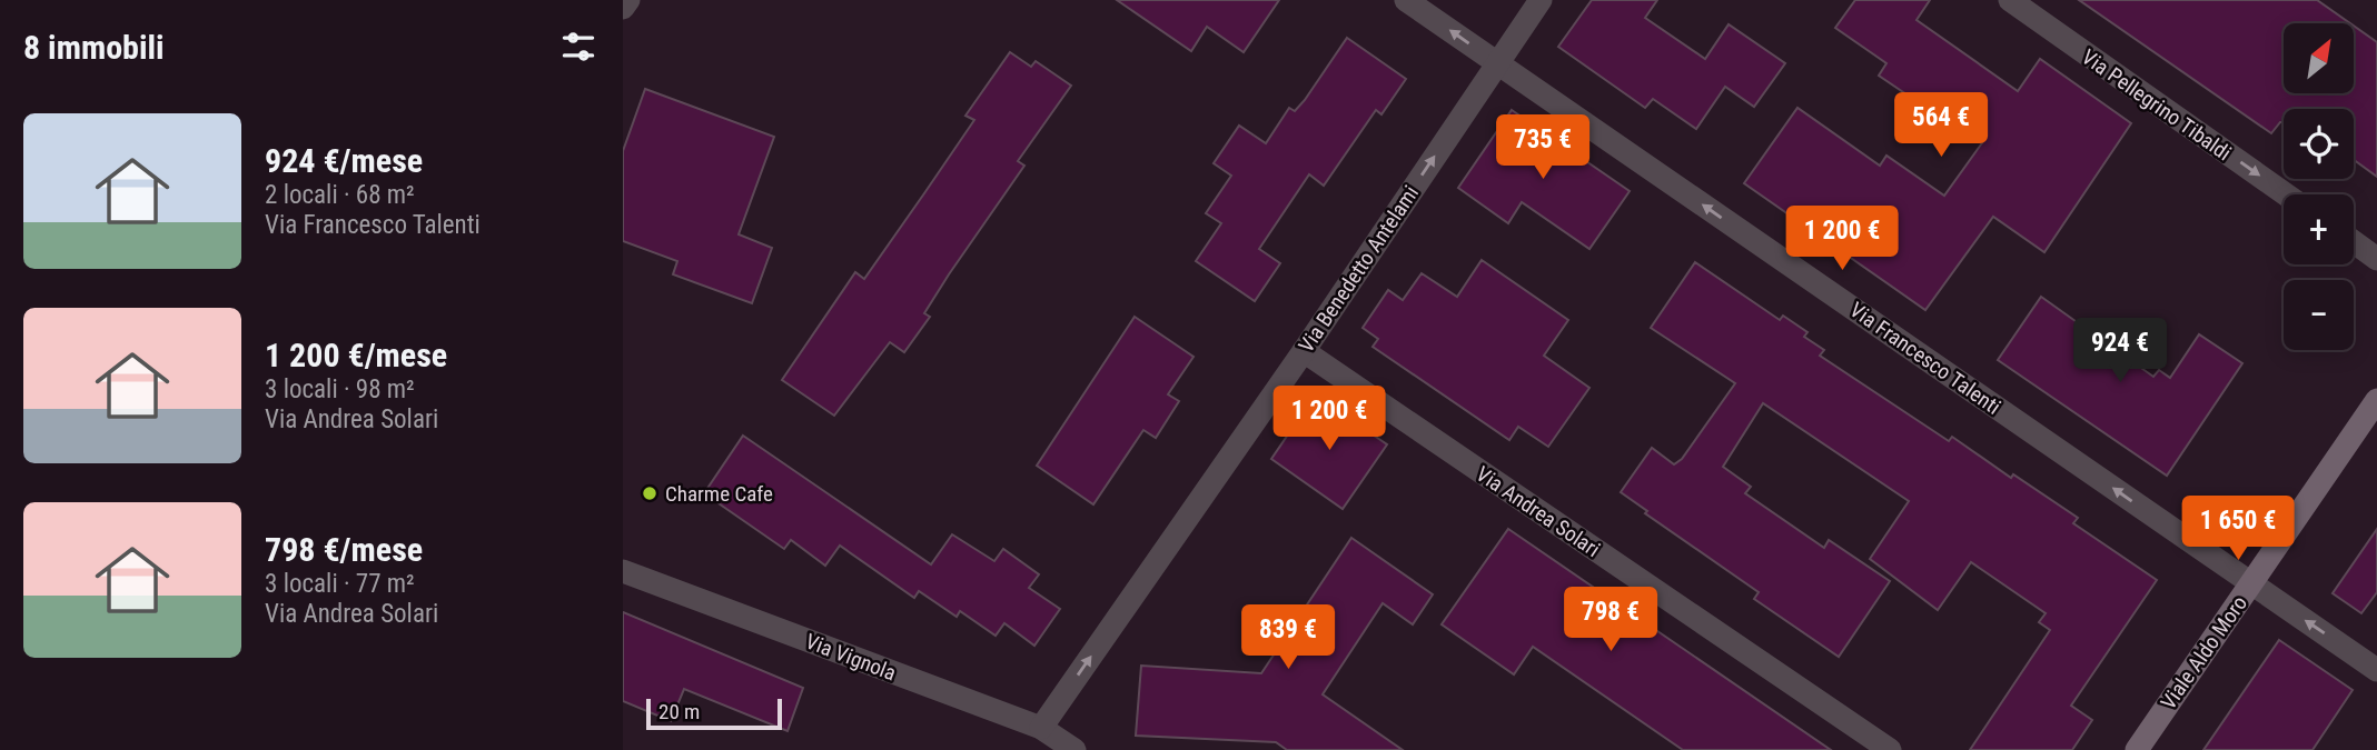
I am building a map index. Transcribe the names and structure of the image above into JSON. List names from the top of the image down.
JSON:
{
  "streets": {
    "main road": ["Viale Aldo Moro"],
    "street": [
      "Via Pellegrino Tibaldi",
      "Via Benedetto Antelami",
      "Via Francesco Talenti",
      "Via Andrea Solari",
      "Via Vignola"
    ]
  },
  "crossings": [
    ["Via Benedetto Antelami", "Via Francesco Talenti"],
    ["Via Benedetto Antelami", "Via Andrea Solari"],
    ["Via Benedetto Antelami", "Via Vignola"],
    ["Via Francesco Talenti", "Viale Aldo Moro"]
  ],
  "one_way": ["Via Pellegrino Tibaldi", "Via Benedetto Antelami", "Via Francesco Talenti"],
  "places": ["Charme Cafe"],
  "scale_bar": "20 m",
  "north": "top right",
  "page": {
    "heading": "8 immobili",
    "map_buttons": ["+", "−"],
    "price": [
      "564 €",
      "735 €",
      "1 200 €",
      "924 €",
      "1 200 €",
      "1 650 €",
      "798 €",
      "839 €"
    ],
    "list": [
      {
        "name": "924 €/mese",
        "note": "2 locali · 68 m² · Via Francesco Talenti"
      },
      {
        "name": "1 200 €/mese",
        "note": "3 locali · 98 m² · Via Andrea Solari"
      },
      {
        "name": "798 €/mese",
        "note": "3 locali · 77 m² · Via Andrea Solari"
      }
    ],
    "scale": "20 m"
  }
}
